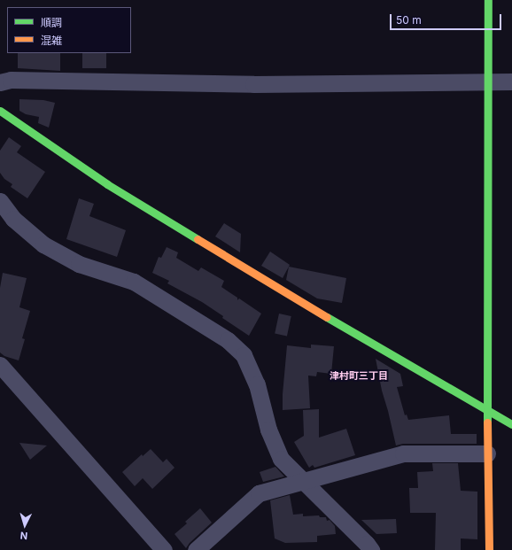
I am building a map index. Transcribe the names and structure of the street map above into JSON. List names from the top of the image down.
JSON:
{
  "districts": ["津村町三丁目"],
  "legend": ["順調", "混雑"],
  "scale_bar": "50 m",
  "north": "bottom"
}
